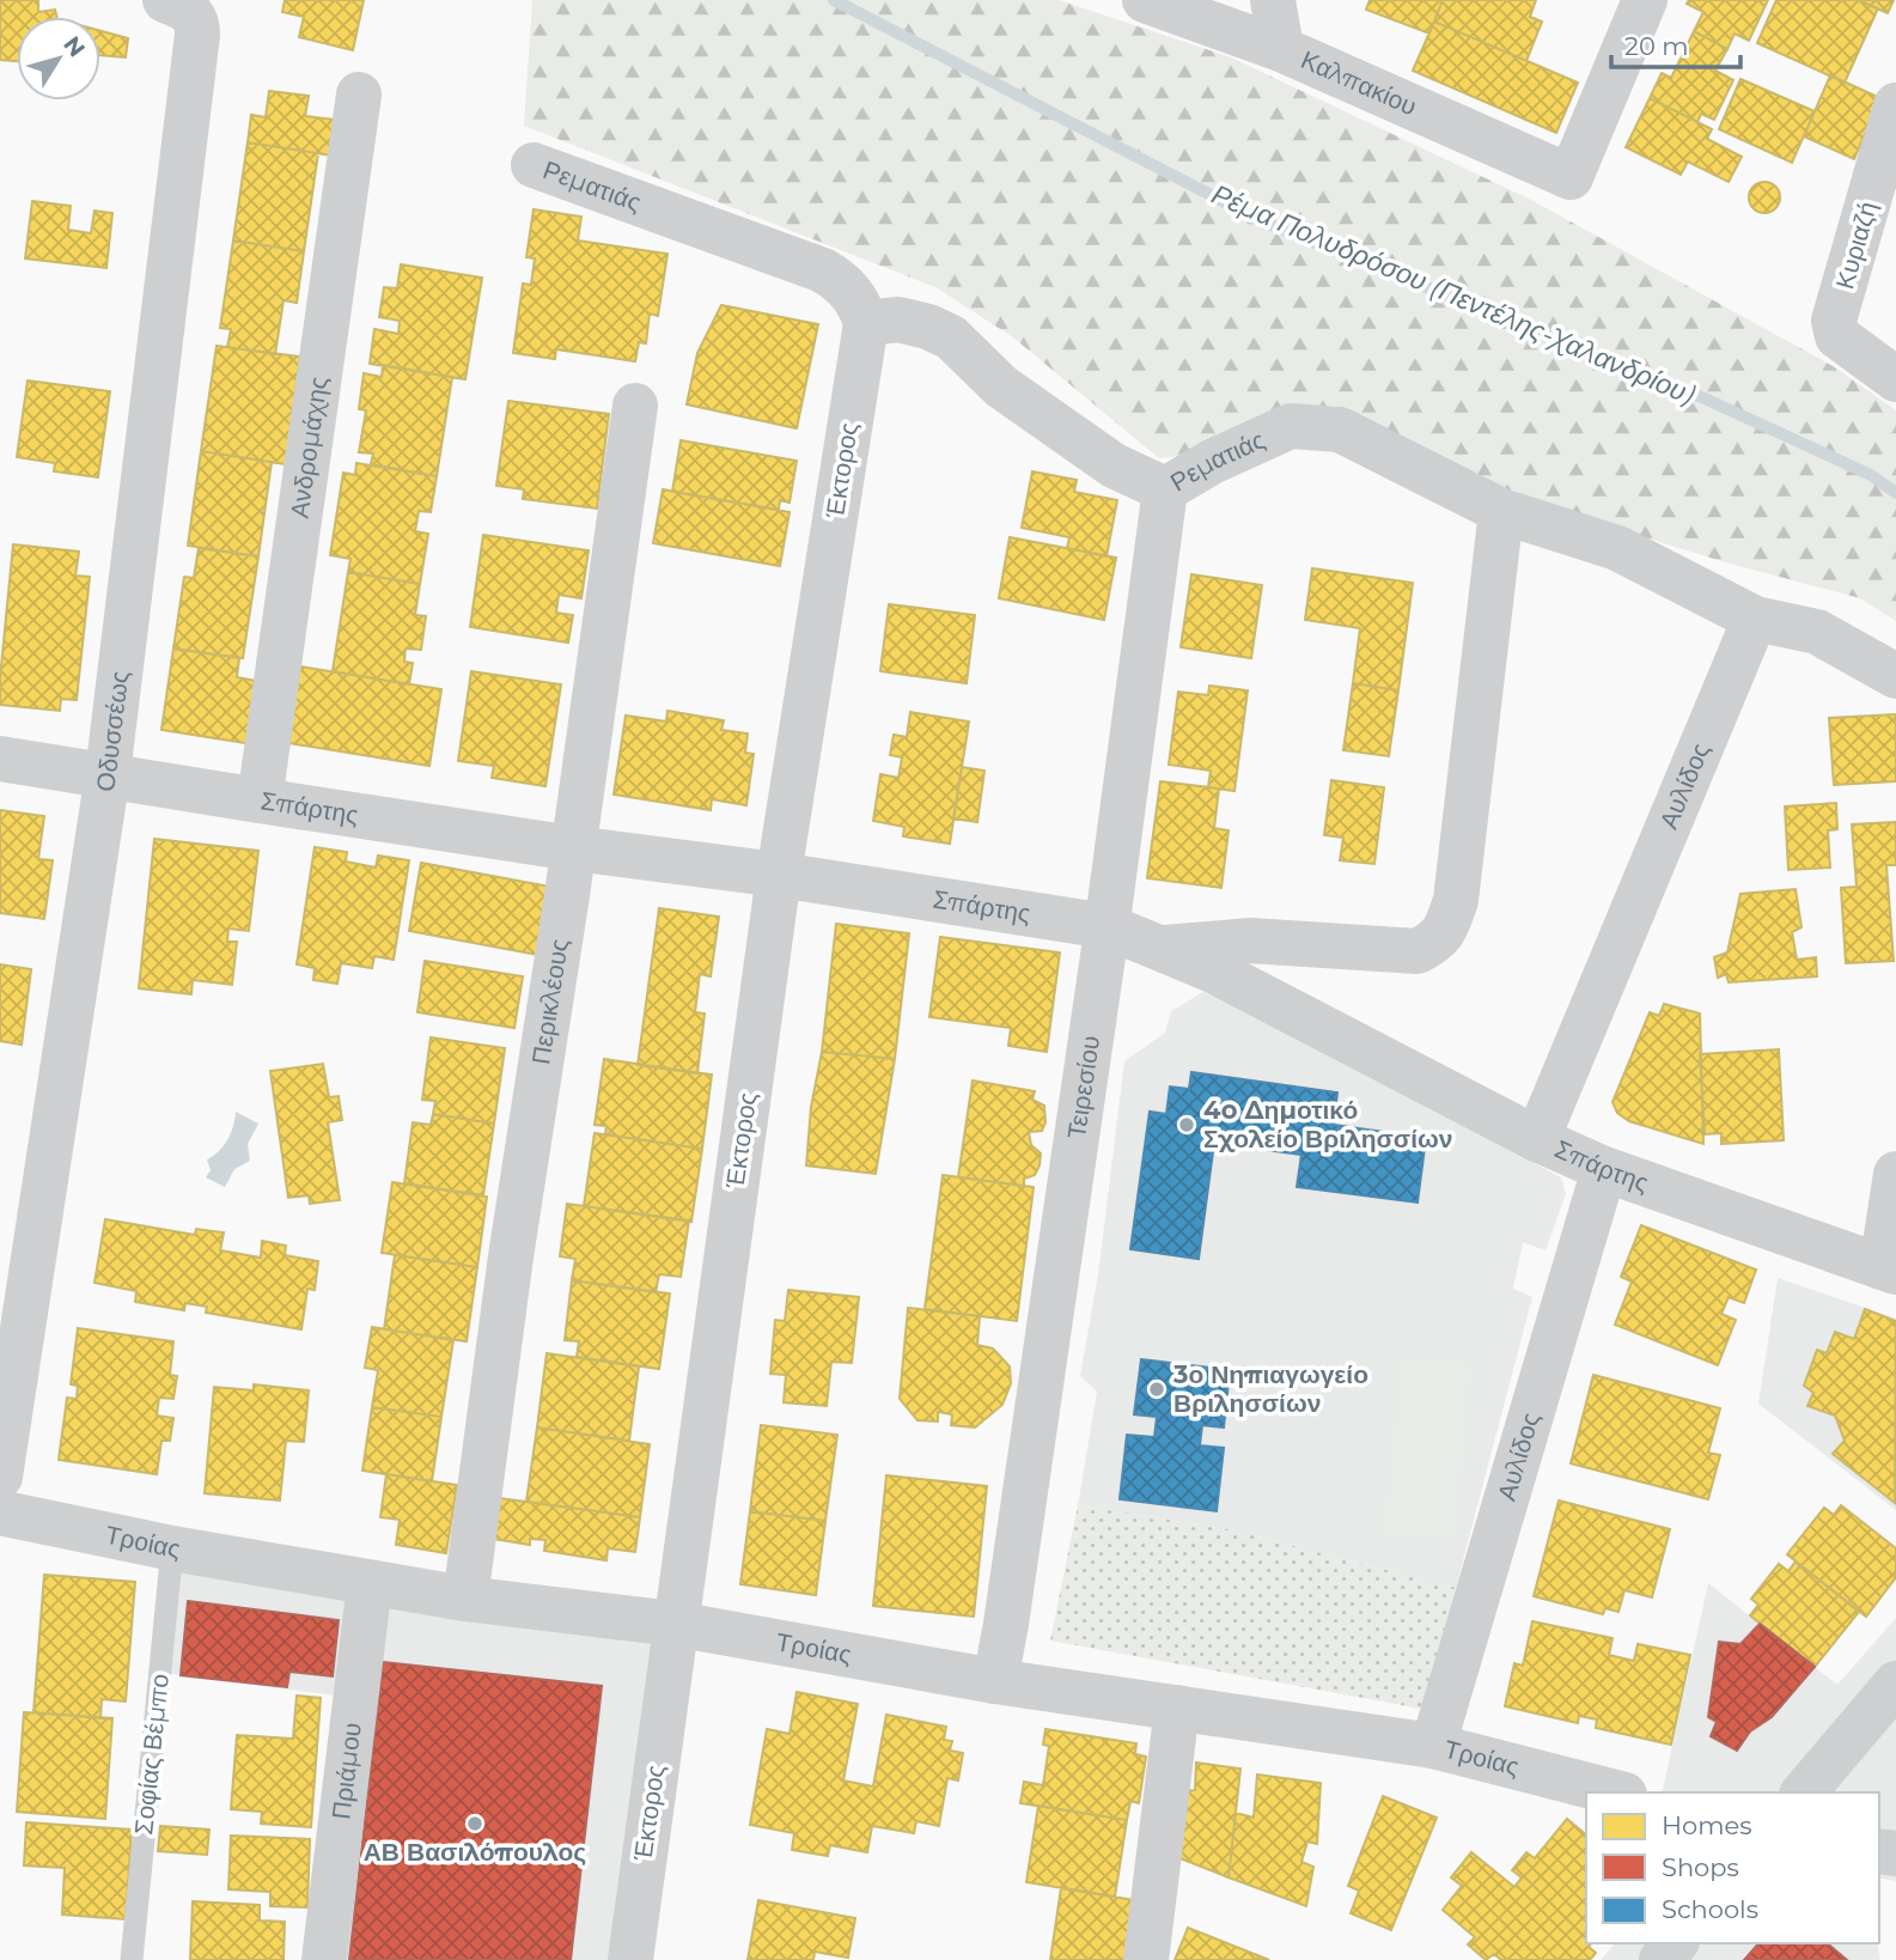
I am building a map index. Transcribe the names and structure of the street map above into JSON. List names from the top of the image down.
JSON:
{
  "streets": {
    "street": [
      "Καλπακίου",
      "Ρεματιάς",
      "Κυριαζή",
      "Ανδρομάχης",
      "Έκτορος",
      "Οδυσσέως",
      "Αυλίδος",
      "Σπάρτης",
      "Περικλέους",
      "Τειρεσίου",
      "Τροίας",
      "Πριάμου"
    ],
    "lane": ["Σοφίας Βέμπο"]
  },
  "crossings": [
    ["Ρεματιάς", "Έκτορος"],
    ["Ρεματιάς", "Αυλίδος"],
    ["Ρεματιάς", "Τειρεσίου"],
    ["Ανδρομάχης", "Σπάρτης"],
    ["Έκτορος", "Σπάρτης"],
    ["Έκτορος", "Τροίας"],
    ["Οδυσσέως", "Σπάρτης"],
    ["Αυλίδος", "Σπάρτης"],
    ["Αυλίδος", "Τροίας"],
    ["Σπάρτης", "Περικλέους"],
    ["Σπάρτης", "Τειρεσίου"],
    ["Περικλέους", "Τροίας"],
    ["Τειρεσίου", "Τροίας"],
    ["Τροίας", "Σοφίας Βέμπο"],
    ["Τροίας", "Πριάμου"]
  ],
  "water": ["Ρέμα Πολυδρόσου (Πεντέλης-Χαλανδρίου)"],
  "places": ["4o Δημοτικό Σχολείο Βριλησσίων", "3ο Νηπιαγωγείο Βριλησσίων", "ΑΒ Βασιλόπουλος"],
  "legend": ["Homes", "Shops", "Schools"],
  "scale_bar": "20 m",
  "north": "top right"
}
